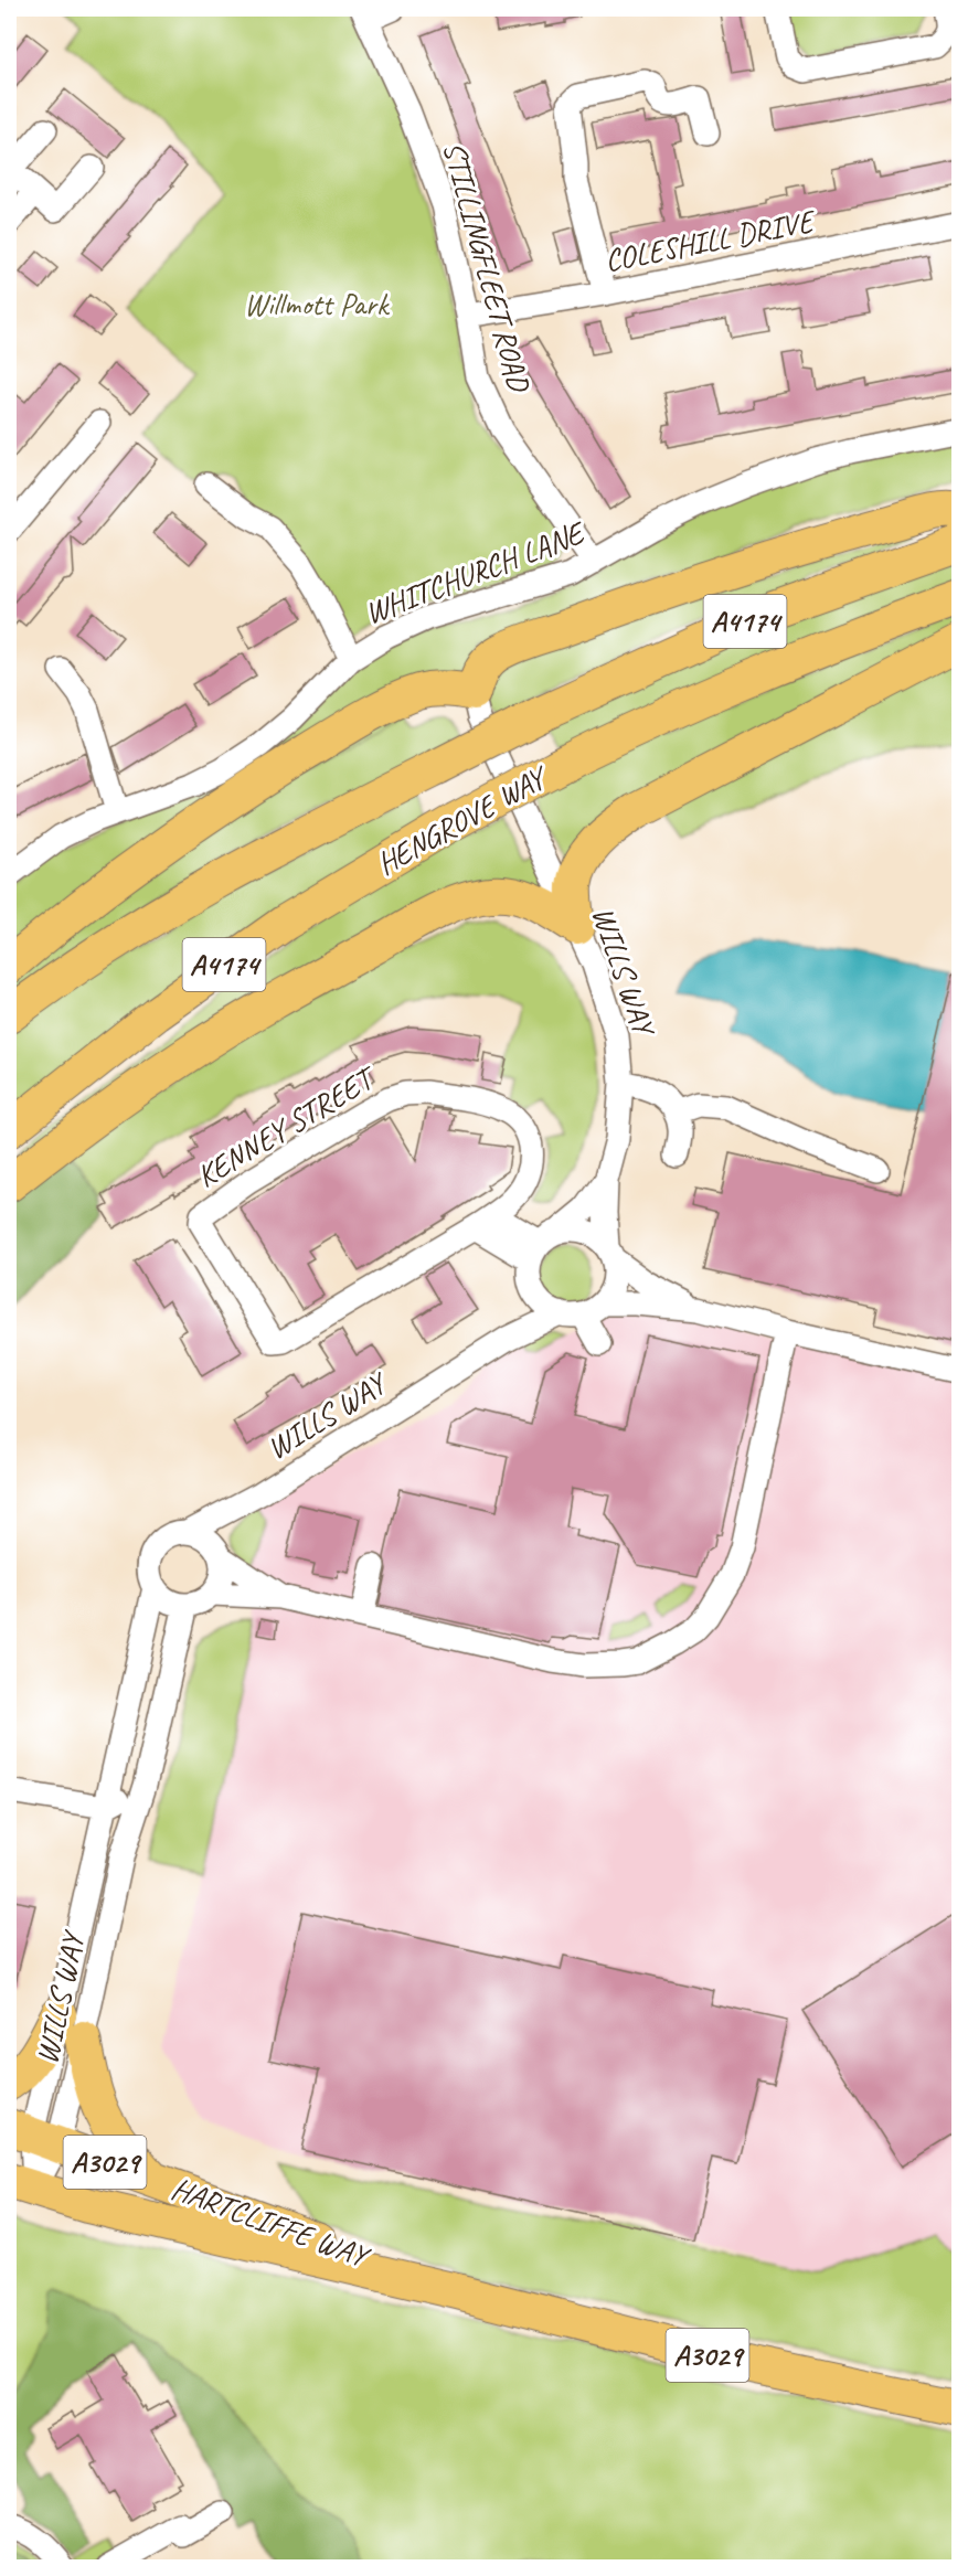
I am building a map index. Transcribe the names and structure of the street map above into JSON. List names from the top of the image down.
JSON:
{
  "streets": {
    "highway": [
      "A4174",
      "HENGROVE WAY",
      "A3029",
      "HARTCLIFFE WAY"
    ],
    "street": [
      "COLESHILL DRIVE",
      "STILLINGFLEET ROAD",
      "WHITCHURCH LANE",
      "WILLS WAY",
      "KENNEY STREET"
    ]
  },
  "crossings": [
    ["COLESHILL DRIVE", "STILLINGFLEET ROAD"],
    ["STILLINGFLEET ROAD", "WHITCHURCH LANE"],
    ["WILLS WAY", "HARTCLIFFE WAY"]
  ],
  "parks": ["Willmott Park"]
}
